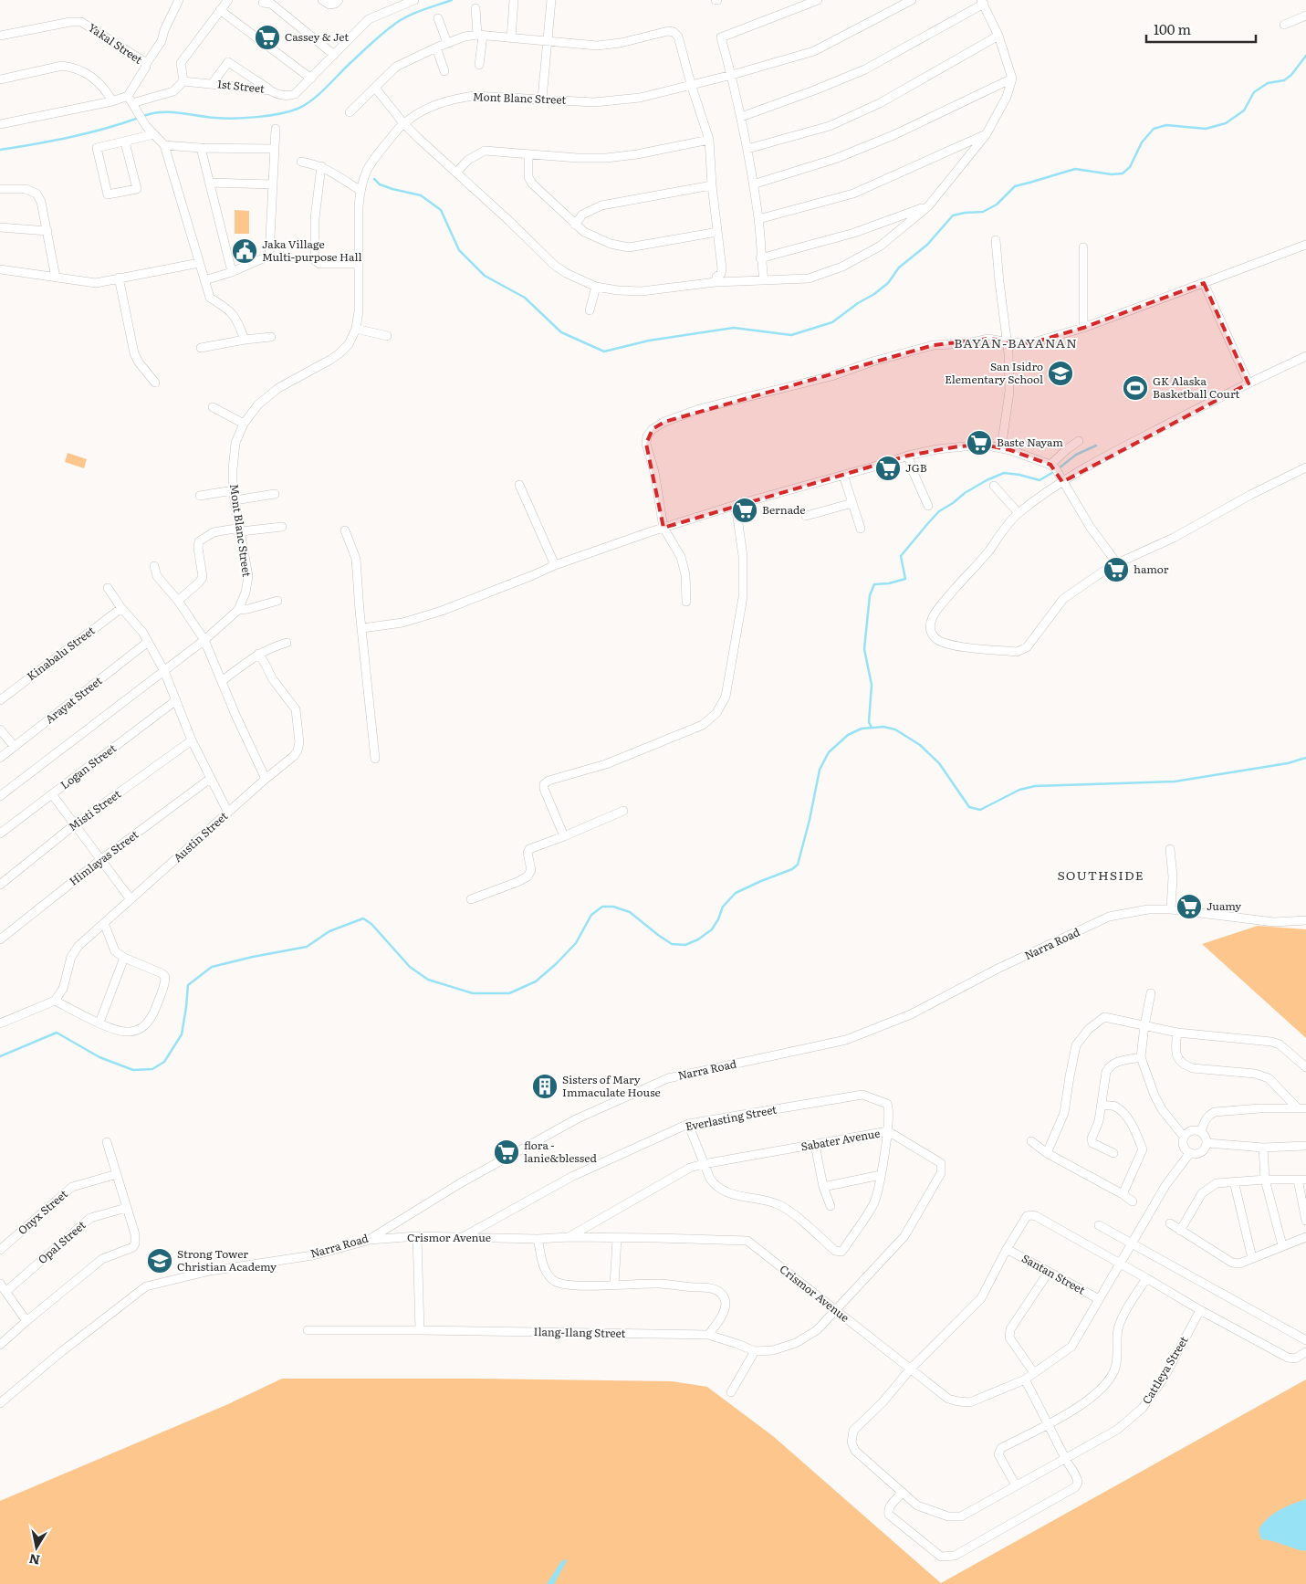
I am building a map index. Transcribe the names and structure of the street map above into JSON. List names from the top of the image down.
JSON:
{
  "streets": {
    "street": [
      "Yakal Street",
      "1st Street",
      "Mont Blanc Street",
      "Kinabalu Street",
      "Arayat Street",
      "Logan Street",
      "Misti Street",
      "Austin Street",
      "Himlayas Street",
      "Narra Road",
      "Everlasting Street",
      "Sabater Avenue",
      "Onyx Street",
      "Crismor Avenue",
      "Opal Street",
      "Santan Street",
      "Ilang-Ilang Street",
      "Cattleya Street"
    ]
  },
  "crossings": [
    ["Narra Road", "Crismor Avenue"],
    ["Everlasting Street", "Sabater Avenue"],
    ["Everlasting Street", "Crismor Avenue"],
    ["Sabater Avenue", "Crismor Avenue"],
    ["Sabater Avenue", "Ilang-Ilang Street"],
    ["Crismor Avenue", "Santan Street"],
    ["Crismor Avenue", "Ilang-Ilang Street"],
    ["Crismor Avenue", "Cattleya Street"],
    ["Santan Street", "Cattleya Street"]
  ],
  "districts": ["BAYAN-BAYANAN", "SOUTHSIDE"],
  "places": {
    "supermarket": [
      "Cassey & Jet",
      "Baste Nayam",
      "JGB",
      "Bernade",
      "hamor",
      "Juamy",
      "flora - lanie&blessed"
    ],
    "public building": ["Jaka Village Multi-purpose Hall"],
    "school or university": ["San Isidro Elementary School", "Strong Tower Christian Academy"],
    "sports": ["GK Alaska Basketball Court"],
    "building": ["Sisters of Mary Immaculate House"]
  },
  "scale_bar": "100 m",
  "north": "bottom"
}
